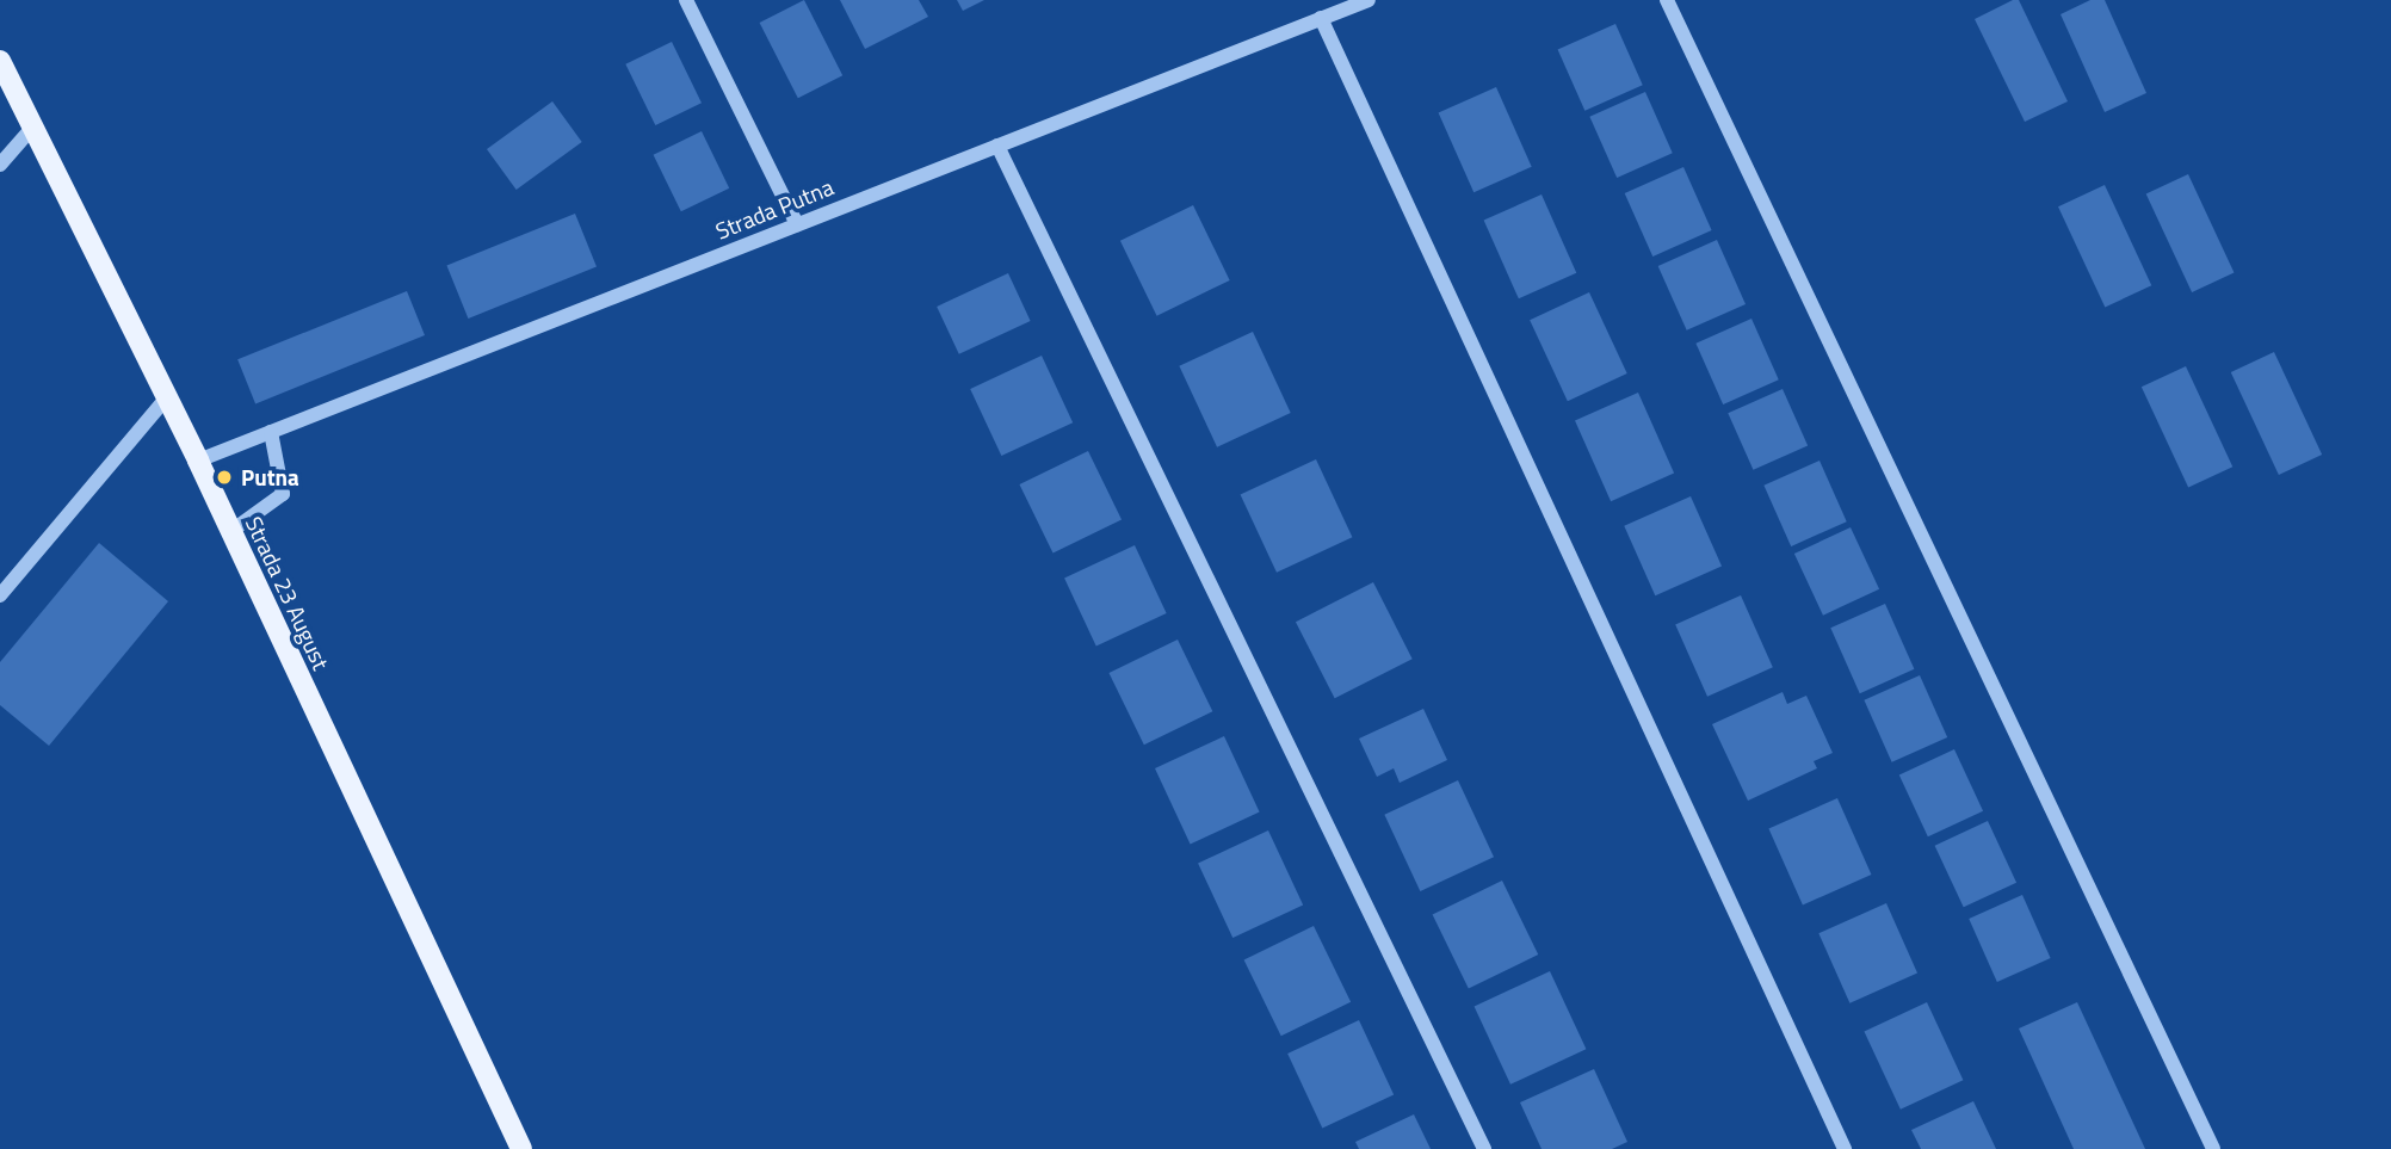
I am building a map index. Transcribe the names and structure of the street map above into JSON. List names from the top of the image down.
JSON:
{
  "streets": {
    "main road": ["Strada 23 August"],
    "street": ["Strada Putna"]
  },
  "crossings": [
    ["Strada Putna", "Strada 23 August"]
  ],
  "places": ["Putna"]
}
